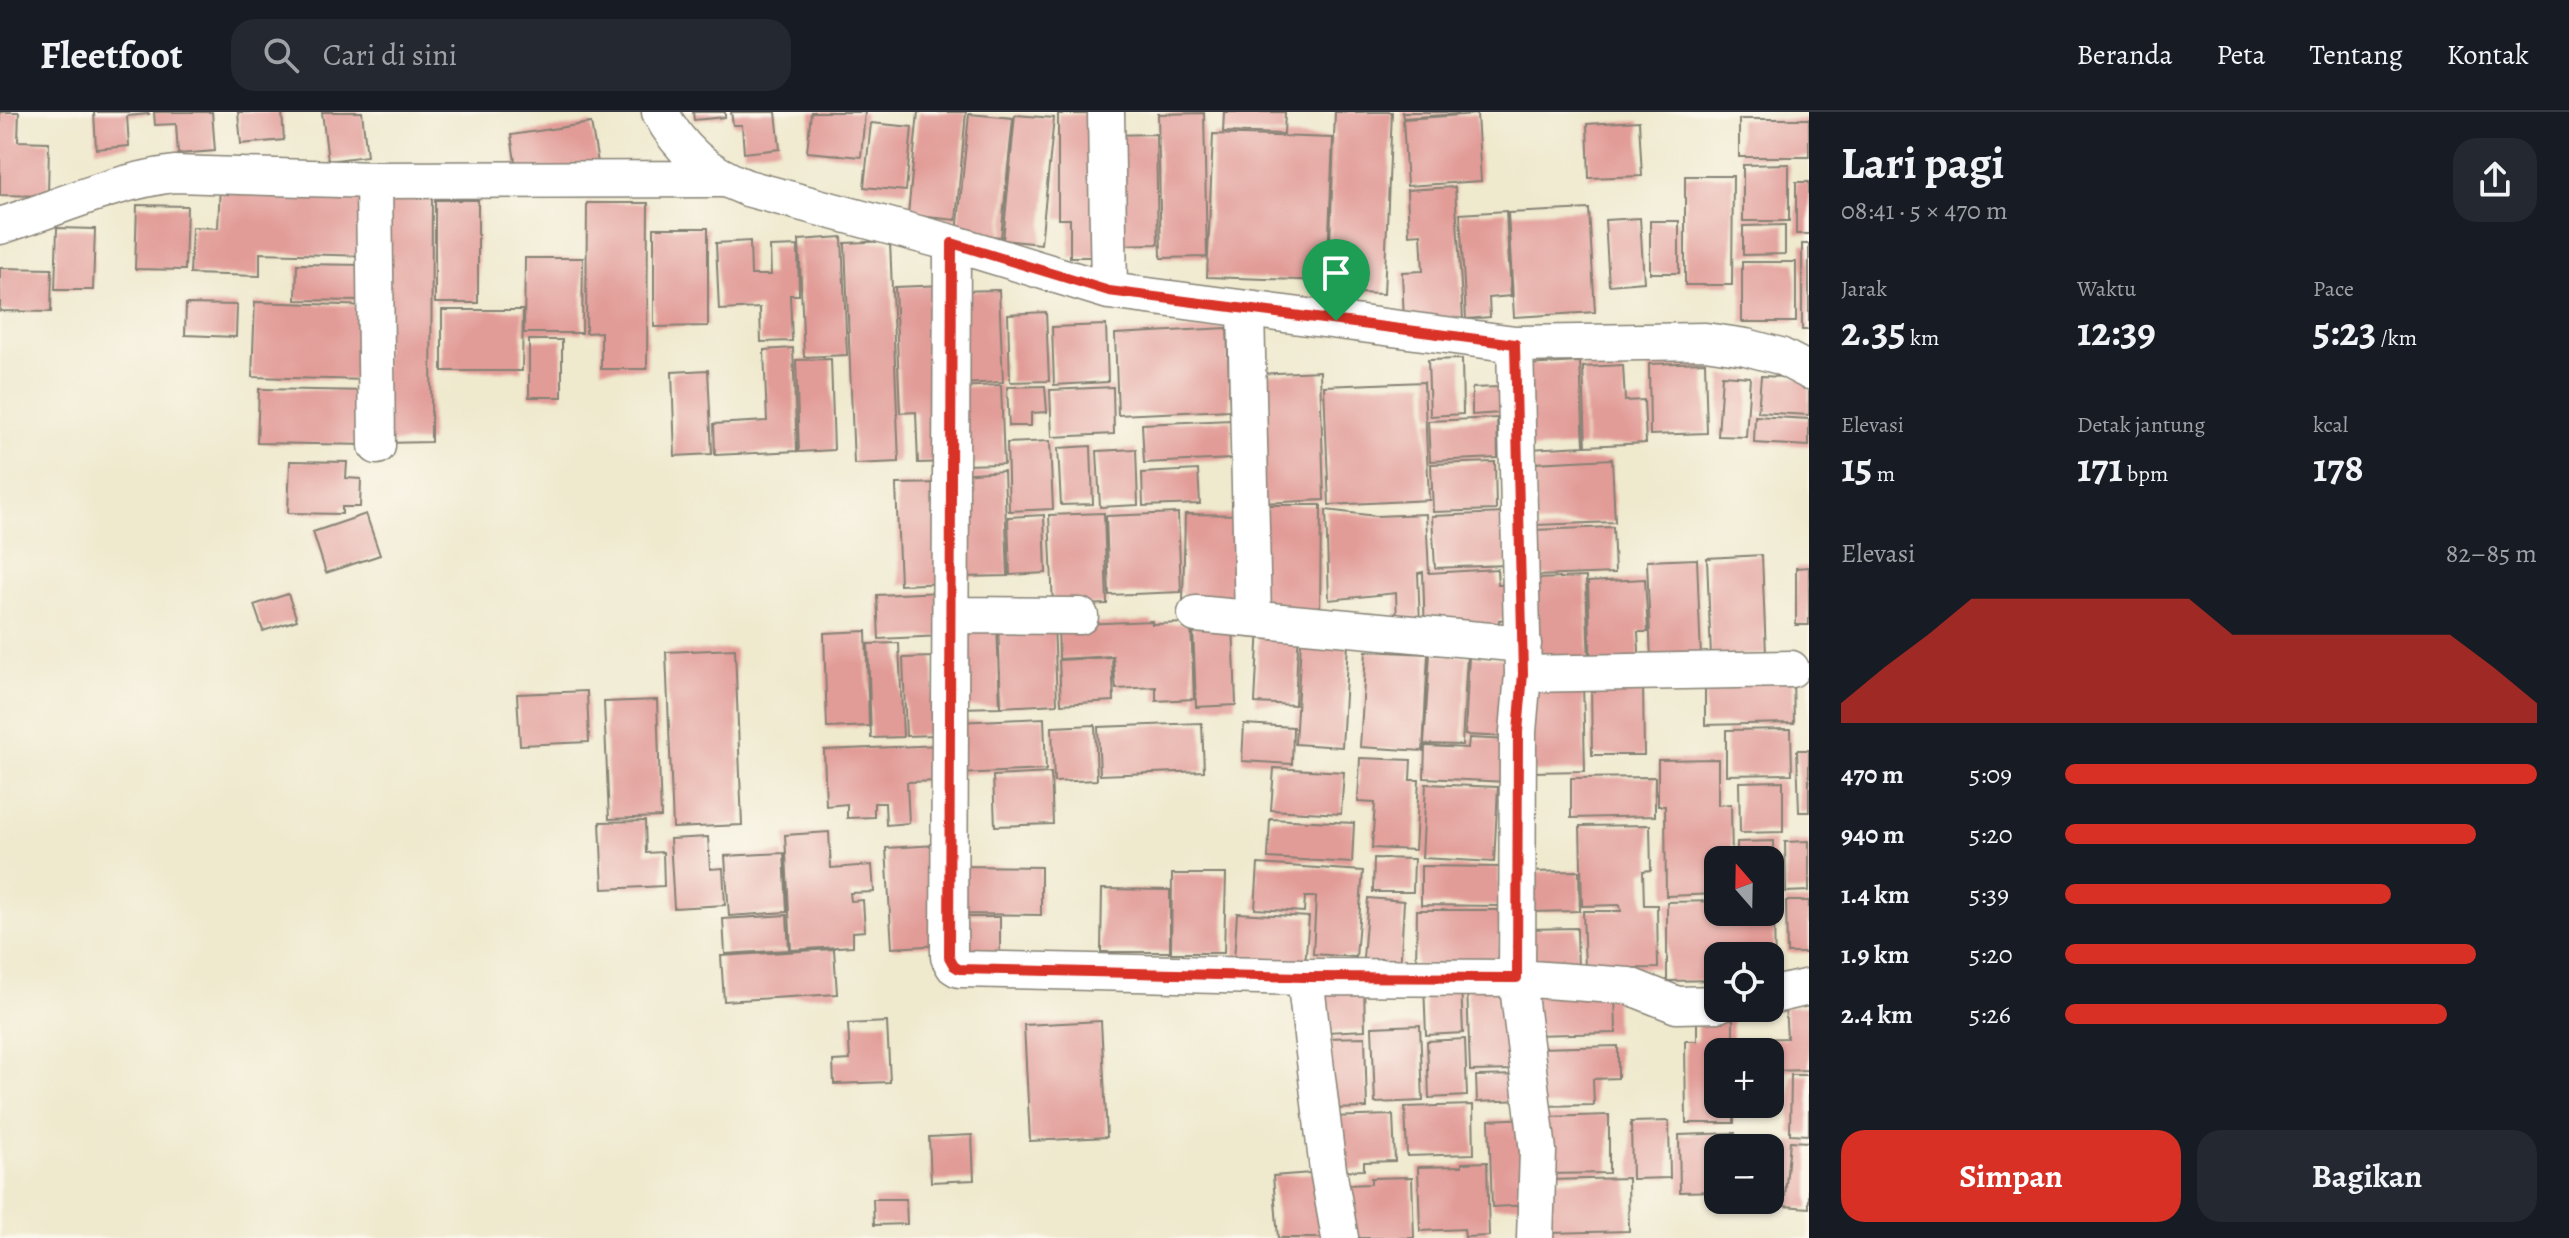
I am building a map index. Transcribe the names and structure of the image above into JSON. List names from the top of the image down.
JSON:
{
  "north": "top",
  "page": {
    "header": "Fleetfoot",
    "search": "Cari di sini",
    "nav": [
      "Beranda",
      "Peta",
      "Tentang",
      "Kontak"
    ],
    "heading": ["Lari pagi", "08:41 · 5 × 470 m"],
    "stats": [
      ["Jarak", "2.35 km"],
      ["Waktu", "12:39"],
      ["Pace", "5:23 /km"],
      ["Elevasi", "15 m"],
      ["Detak jantung", "171 bpm"],
      ["kcal", "178"]
    ],
    "chart": ["Elevasi", "82–85 m"],
    "list": [
      {
        "name": "470 m",
        "note": "5:09"
      },
      {
        "name": "940 m",
        "note": "5:20"
      },
      {
        "name": "1.4 km",
        "note": "5:39"
      },
      {
        "name": "1.9 km",
        "note": "5:20"
      },
      {
        "name": "2.4 km",
        "note": "5:26"
      }
    ],
    "map_buttons": ["+", "−"],
    "buttons": ["Simpan", "Bagikan"]
  }
}
